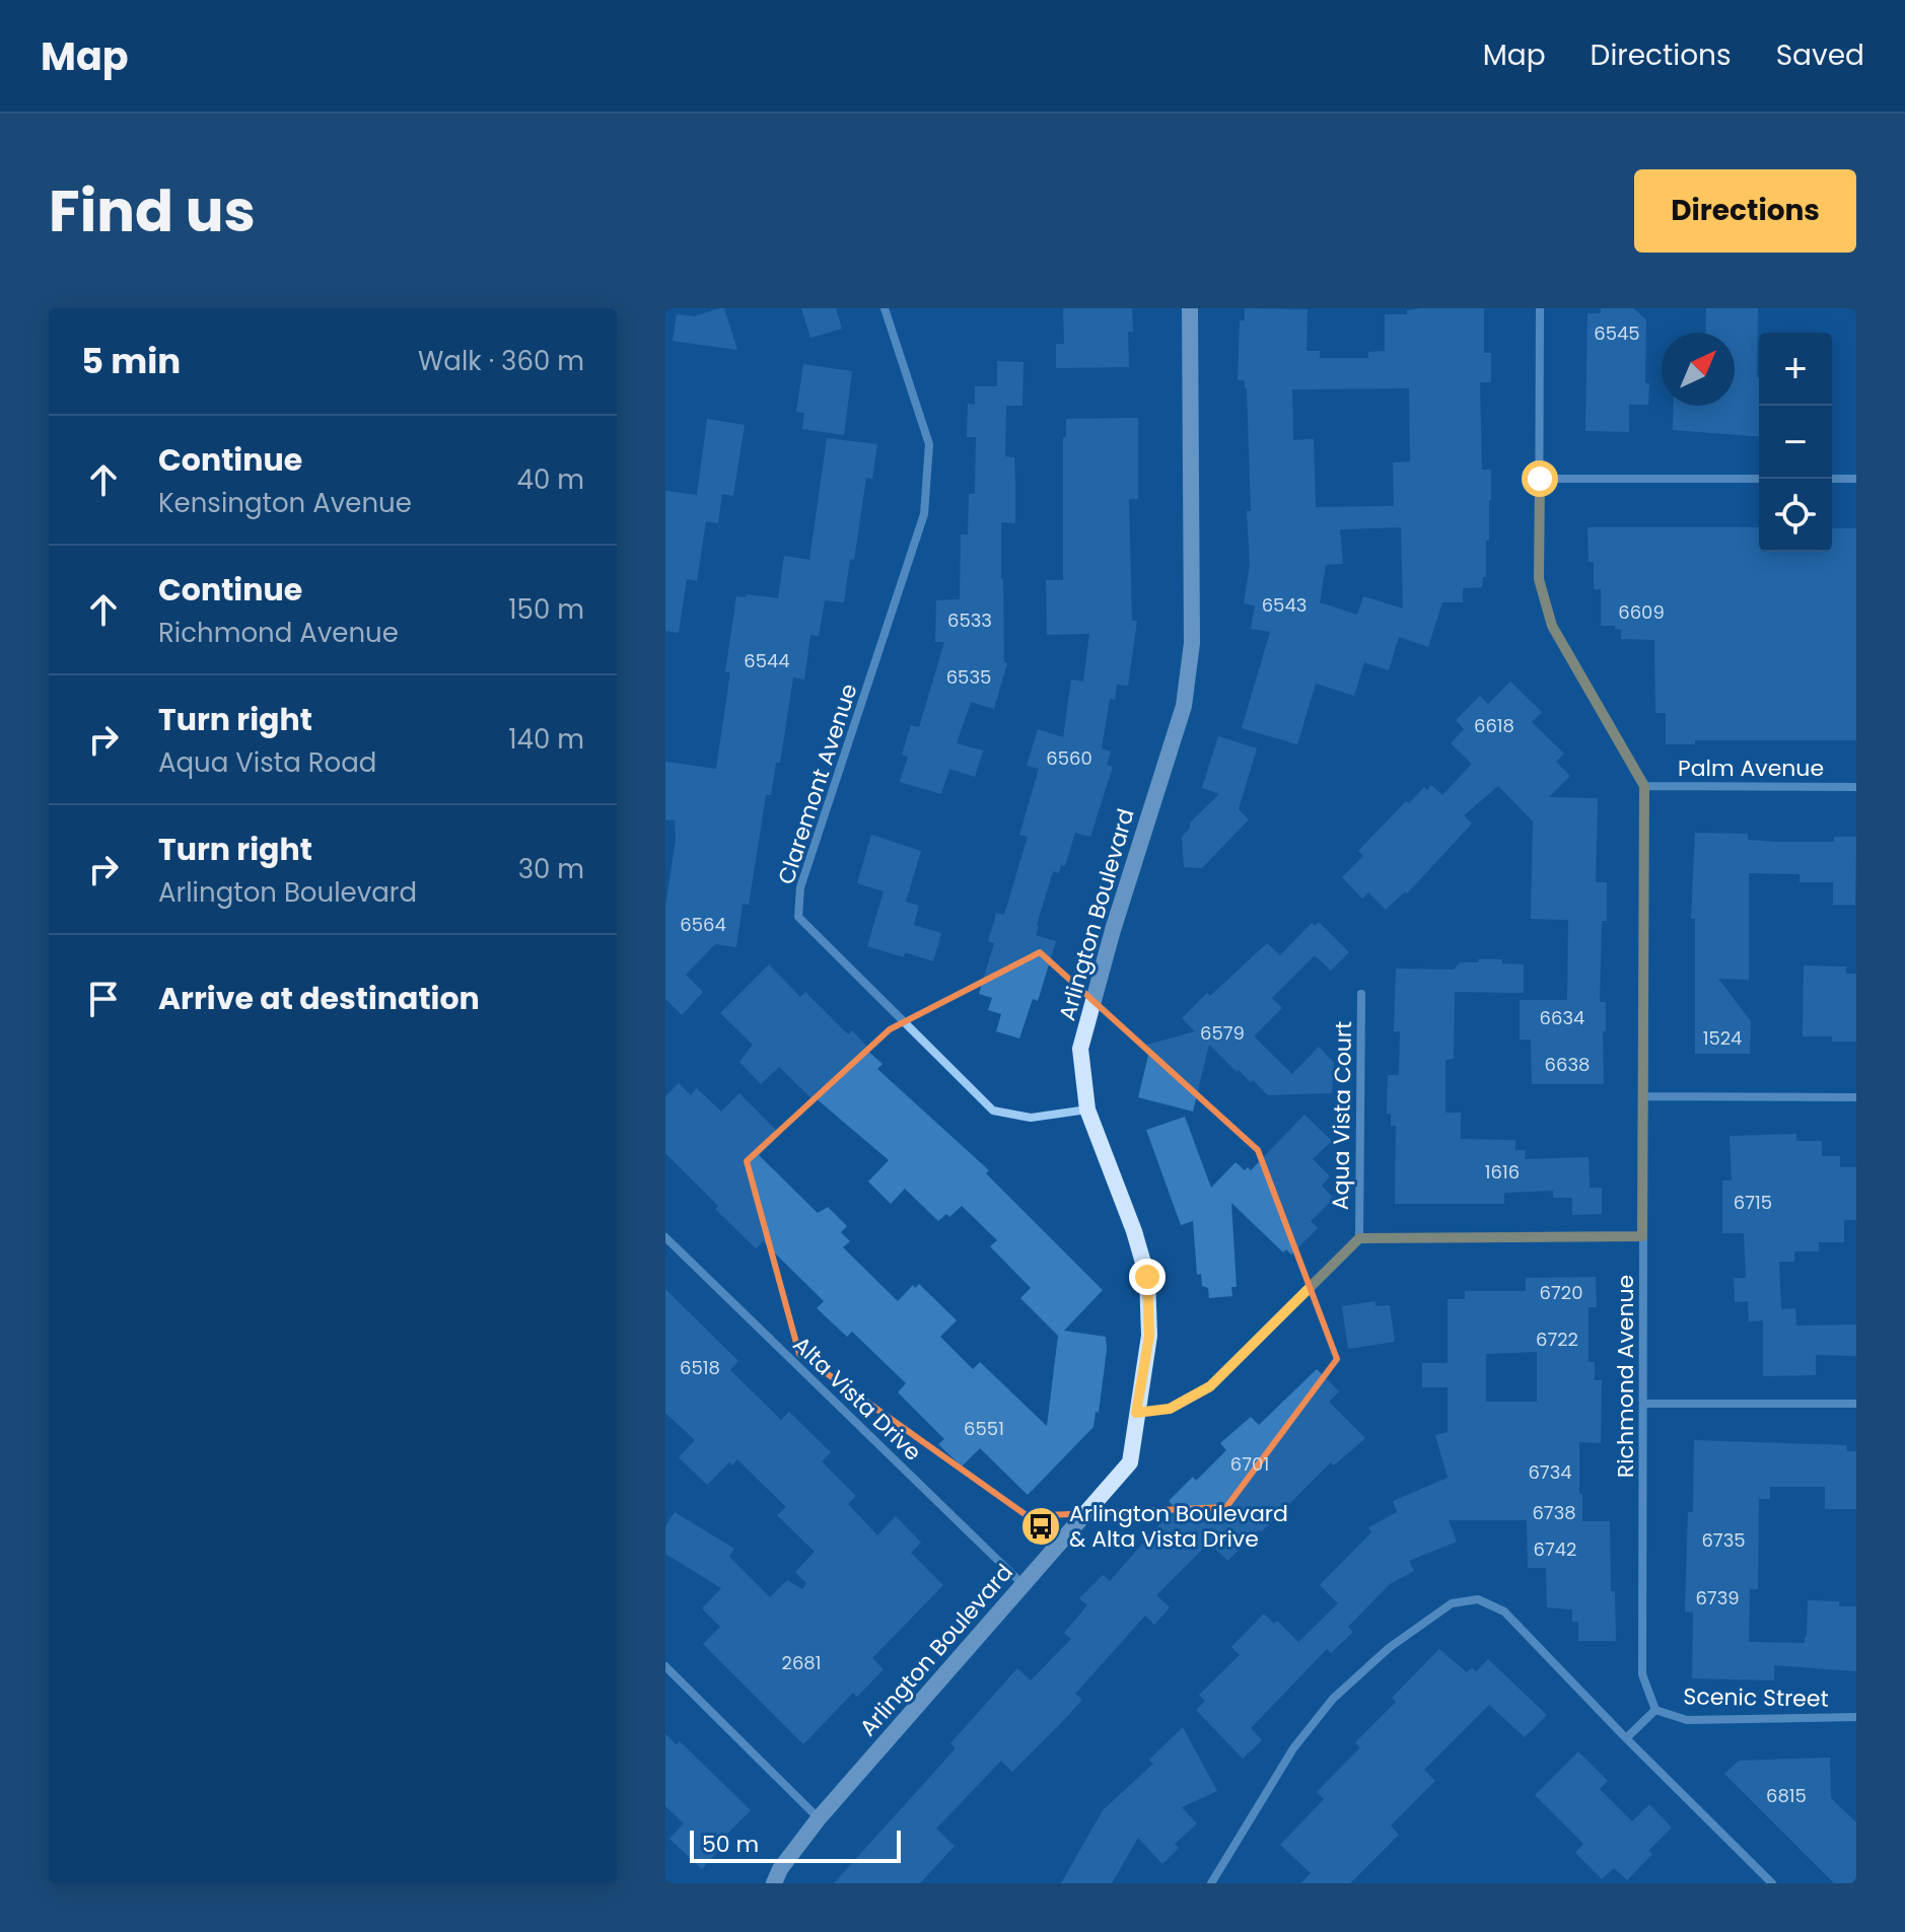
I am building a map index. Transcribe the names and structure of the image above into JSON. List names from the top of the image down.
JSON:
{
  "streets": {
    "main road": ["Arlington Boulevard"],
    "street": [
      "Palm Avenue",
      "Claremont Avenue",
      "Aqua Vista Court",
      "Richmond Avenue",
      "Alta Vista Drive",
      "Scenic Street"
    ]
  },
  "crossings": [
    ["Palm Avenue", "Richmond Avenue"],
    ["Claremont Avenue", "Arlington Boulevard"],
    ["Arlington Boulevard", "Alta Vista Drive"],
    ["Richmond Avenue", "Scenic Street"]
  ],
  "places": {
    "bus stop": ["Arlington Boulevard & Alta Vista Drive"]
  },
  "house_numbers": [
    "6545",
    "6543",
    "6609",
    "6533",
    "6544",
    "6535",
    "6618",
    "6560",
    "6564",
    "6634",
    "6579",
    "1524",
    "6638",
    "1616",
    "6715",
    "6720",
    "6722",
    "6518",
    "6551",
    "6701",
    "6734",
    "6738",
    "6735",
    "6742",
    "6739",
    "2681",
    "6815"
  ],
  "scale_bar": "50 m",
  "north": "top right",
  "page": {
    "header": "Map",
    "nav": ["Map", "Directions", "Saved"],
    "title": "Find us",
    "buttons": "Directions",
    "heading": ["5 min", "Walk · 360 m"],
    "map_buttons": ["+", "−"],
    "list": [
      ["Continue", "Kensington Avenue", "40 m"],
      ["Continue", "Richmond Avenue", "150 m"],
      ["Turn right", "Aqua Vista Road", "140 m"],
      ["Turn right", "Arlington Boulevard", "30 m"],
      "Arrive at destination"
    ],
    "scale": "50 m"
  }
}
